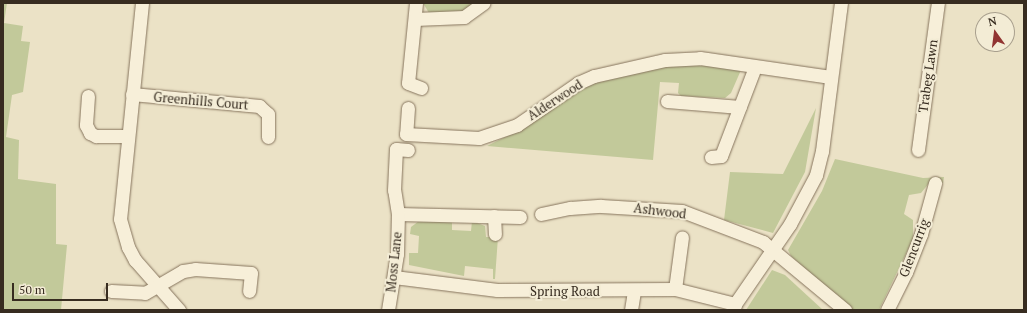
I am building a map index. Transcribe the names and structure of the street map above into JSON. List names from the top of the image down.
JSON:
{
  "streets": {
    "street": [
      "Trabeg Lawn",
      "Alderwood",
      "Greenhills Court",
      "Ashwood",
      "Glencurrig",
      "Moss Lane",
      "Spring Road"
    ]
  },
  "crossings": [
    ["Moss Lane", "Spring Road"]
  ],
  "scale_bar": "50 m",
  "north": "top"
}
